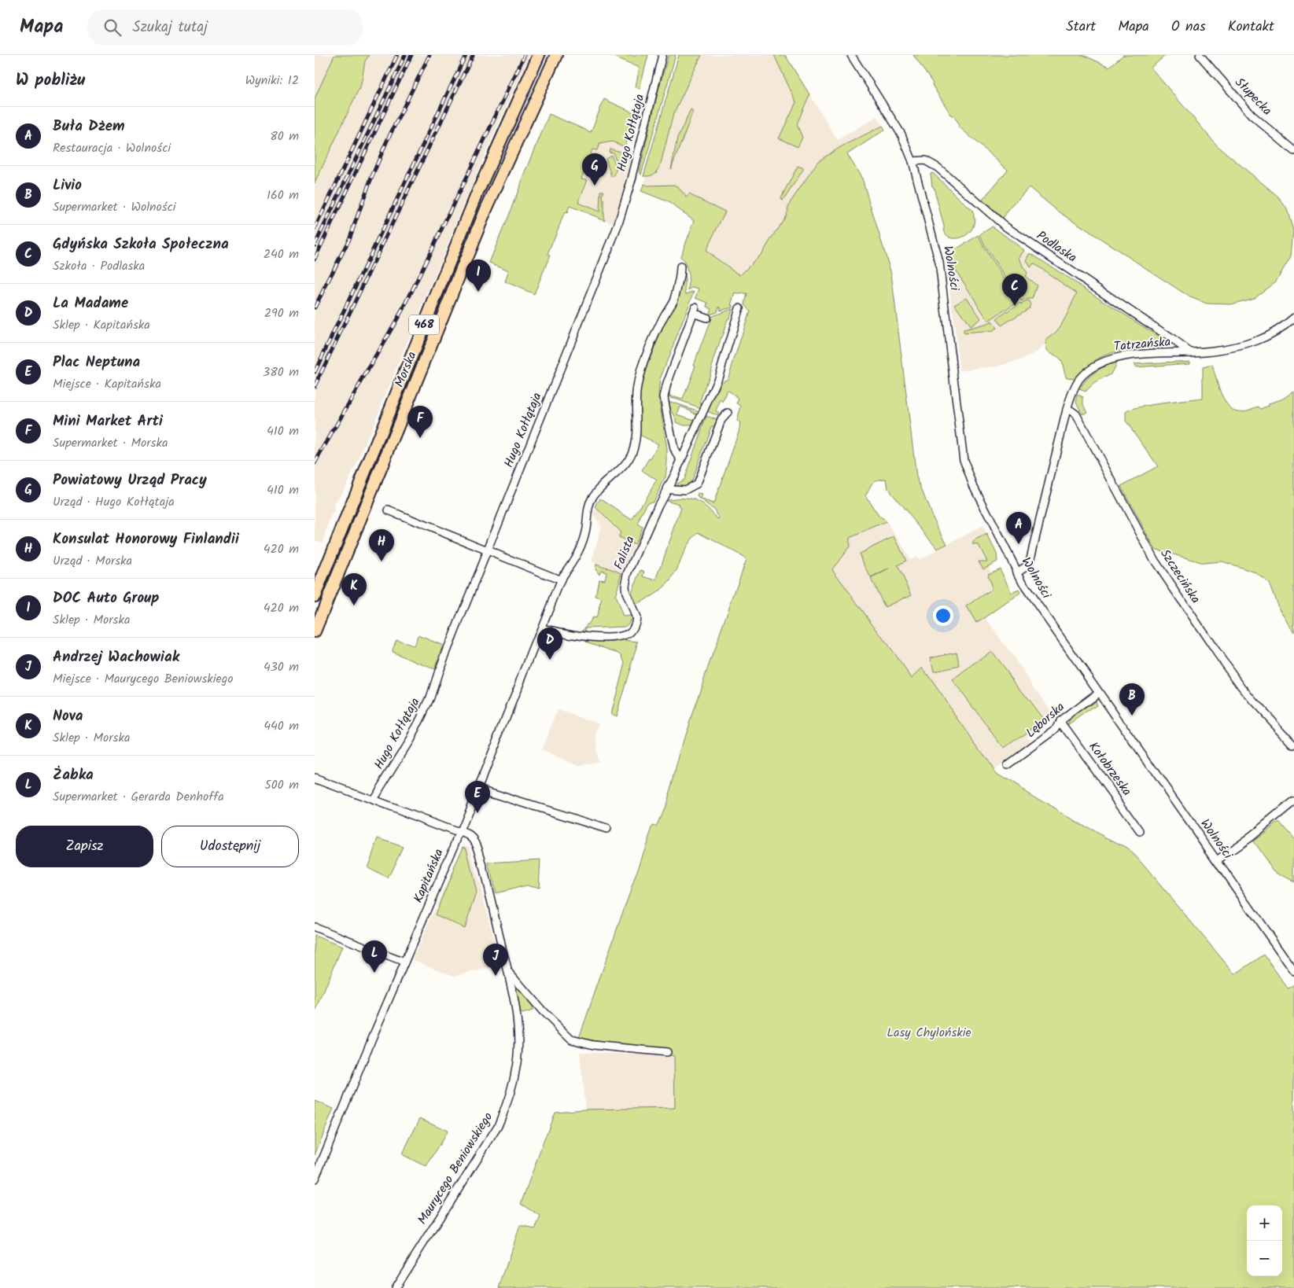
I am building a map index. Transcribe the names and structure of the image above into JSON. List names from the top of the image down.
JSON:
{
  "streets": {
    "main road": ["468", "Morska"],
    "street": [
      "Słupecka",
      "Hugo Kołłątaja",
      "Podlaska",
      "Wolności",
      "Tatrzańska",
      "Falista",
      "Szczecińska",
      "Lęborska",
      "Kołobrzeska",
      "Kapitańska",
      "Maurycego Beniowskiego"
    ]
  },
  "crossings": [
    ["Hugo Kołłątaja", "Maurycego Beniowskiego"],
    ["Podlaska", "Wolności"],
    ["Podlaska", "Tatrzańska"],
    ["Wolności", "Tatrzańska"],
    ["Wolności", "Lęborska"],
    ["Tatrzańska", "Szczecińska"],
    ["Falista", "Kapitańska"],
    ["Lęborska", "Kołobrzeska"],
    ["Kapitańska", "Maurycego Beniowskiego"]
  ],
  "parks": ["Lasy Chylońskie"],
  "page": {
    "header": "Mapa",
    "search": "Szukaj tutaj",
    "nav": [
      "Start",
      "Mapa",
      "O nas",
      "Kontakt"
    ],
    "heading": ["W pobliżu", "Wyniki: 12"],
    "list": [
      {
        "mark": "A",
        "name": "Buła Dżem",
        "note": "Restauracja · Wolności",
        "value": "80 m"
      },
      {
        "mark": "B",
        "name": "Livio",
        "note": "Supermarket · Wolności",
        "value": "160 m"
      },
      {
        "mark": "C",
        "name": "Gdyńska Szkoła Społeczna",
        "note": "Szkoła · Podlaska",
        "value": "240 m"
      },
      {
        "mark": "D",
        "name": "La Madame",
        "note": "Sklep · Kapitańska",
        "value": "290 m"
      },
      {
        "mark": "E",
        "name": "Plac Neptuna",
        "note": "Miejsce · Kapitańska",
        "value": "380 m"
      },
      {
        "mark": "F",
        "name": "Mini Market Arti",
        "note": "Supermarket · Morska",
        "value": "410 m"
      },
      {
        "mark": "G",
        "name": "Powiatowy Urząd Pracy",
        "note": "Urząd · Hugo Kołłątaja",
        "value": "410 m"
      },
      {
        "mark": "H",
        "name": "Konsulat Honorowy Finlandii",
        "note": "Urząd · Morska",
        "value": "420 m"
      },
      {
        "mark": "I",
        "name": "DOC Auto Group",
        "note": "Sklep · Morska",
        "value": "420 m"
      },
      {
        "mark": "J",
        "name": "Andrzej Wachowiak",
        "note": "Miejsce · Maurycego Beniowskiego",
        "value": "430 m"
      },
      {
        "mark": "K",
        "name": "Nova",
        "note": "Sklep · Morska",
        "value": "440 m"
      },
      {
        "mark": "L",
        "name": "Żabka",
        "note": "Supermarket · Gerarda Denhoffa",
        "value": "500 m"
      }
    ],
    "pins": [
      "G",
      "I",
      "C",
      "F",
      "A",
      "H",
      "K",
      "D",
      "B",
      "E",
      "L",
      "J"
    ],
    "buttons": ["Zapisz", "Udostępnij"],
    "map_buttons": ["+", "−"]
  }
}
